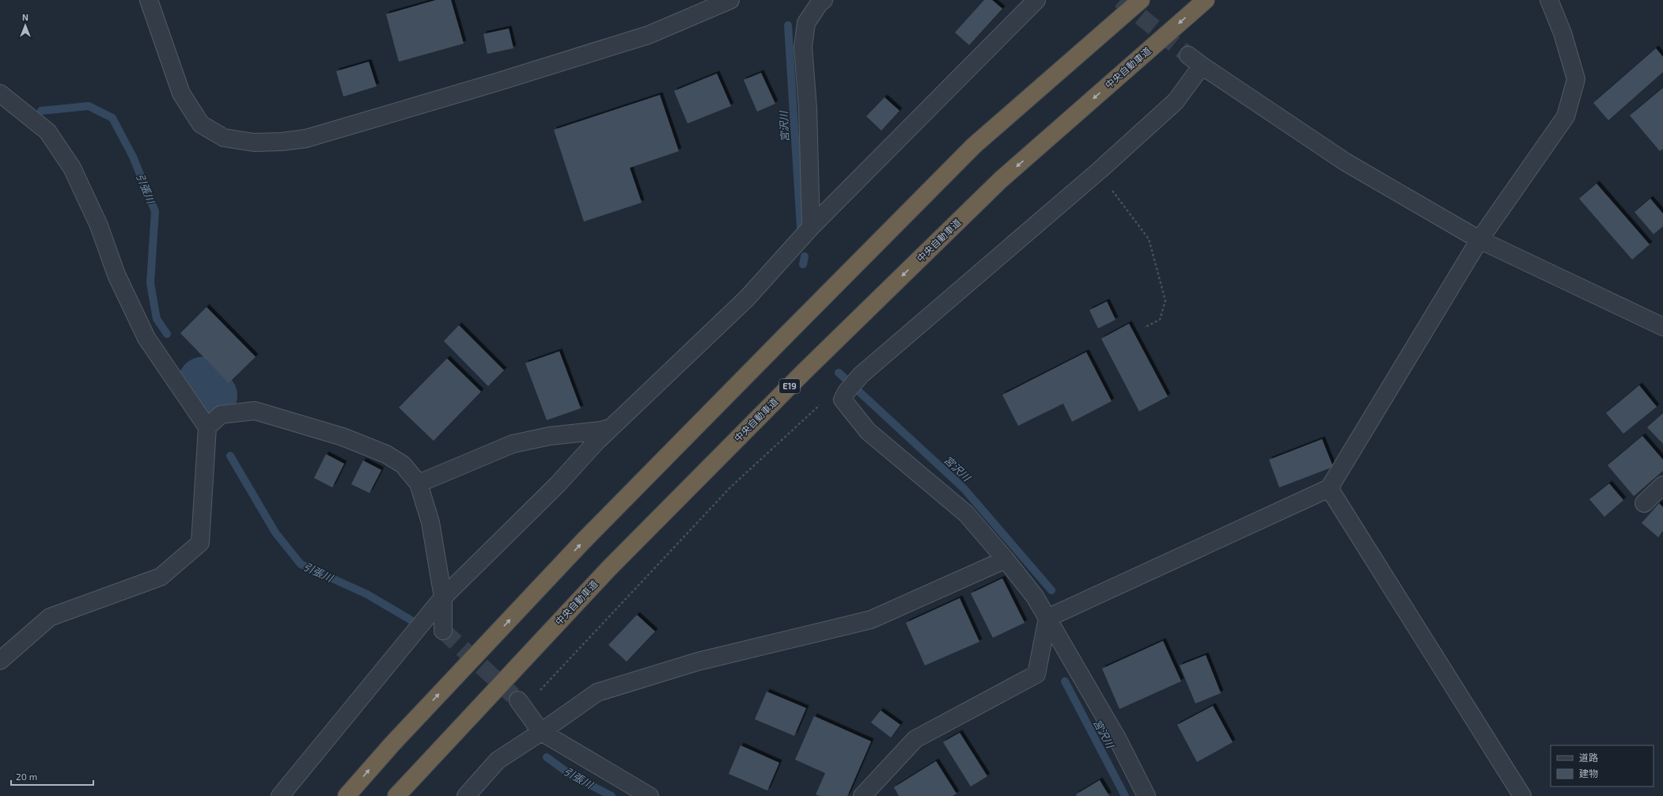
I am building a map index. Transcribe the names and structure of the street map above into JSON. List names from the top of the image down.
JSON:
{
  "streets": {
    "highway": ["中央自動車道", "E19"]
  },
  "water": ["宮沢川", "引張川"],
  "legend": ["道路", "建物"],
  "scale_bar": "20 m",
  "north": "top"
}
